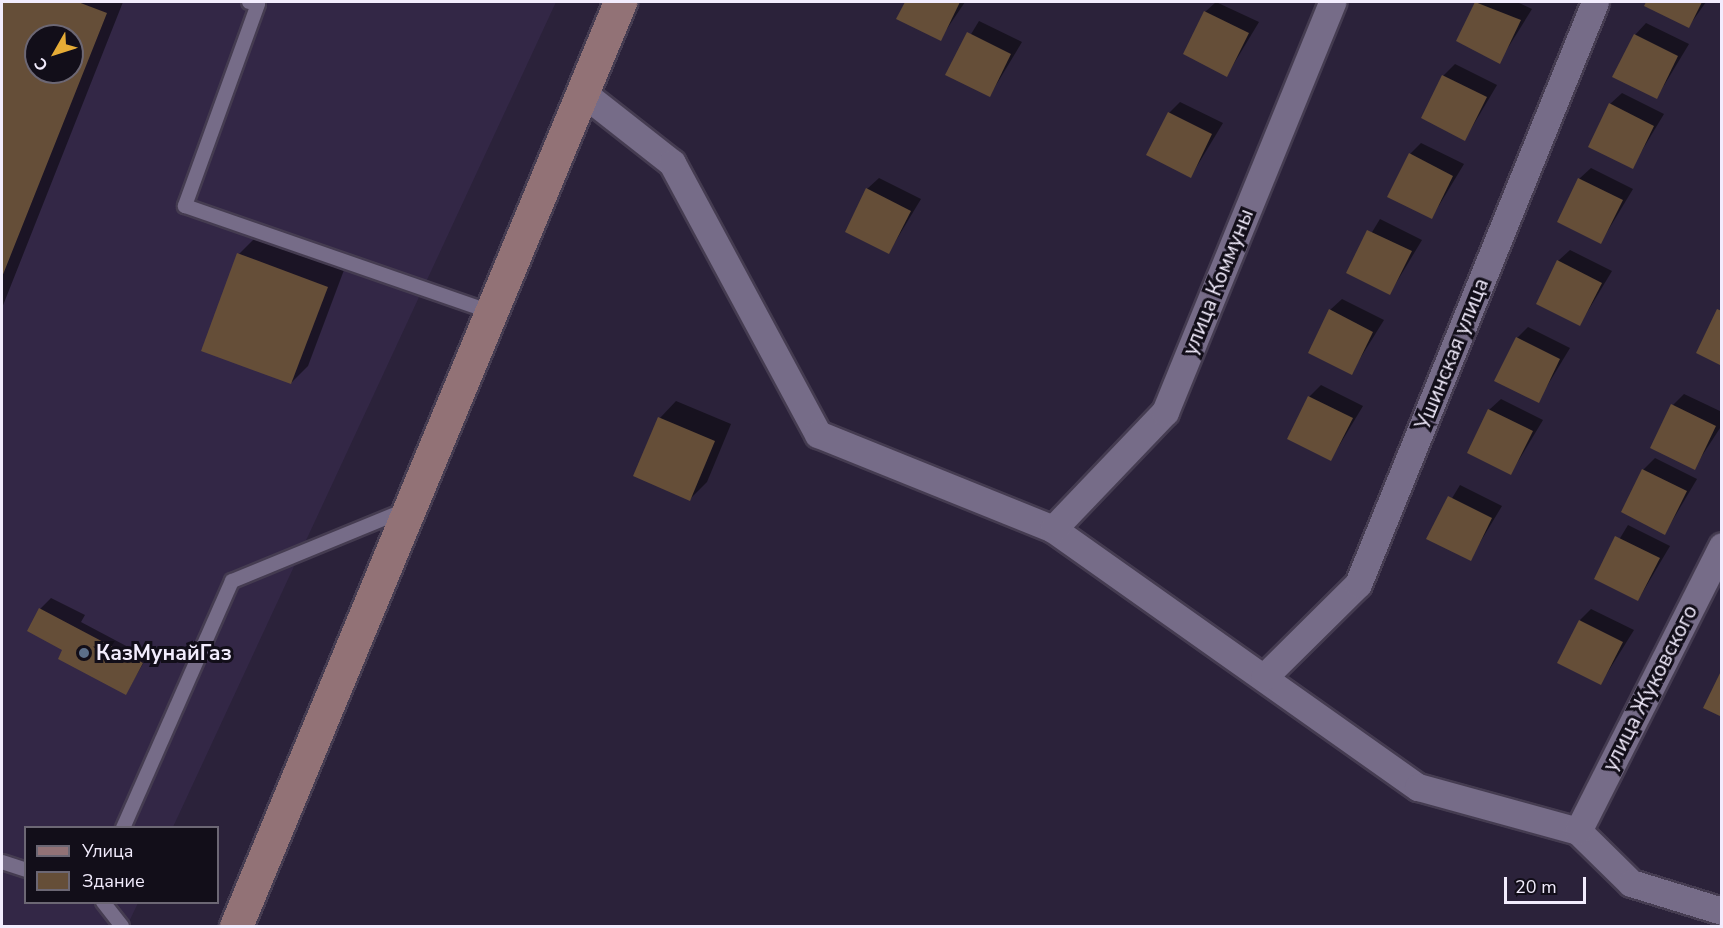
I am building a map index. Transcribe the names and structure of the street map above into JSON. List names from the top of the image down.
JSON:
{
  "streets": {
    "street": ["улица Коммуны", "Ушинская улица", "улица Жуковского"]
  },
  "places": ["КазМунайГаз"],
  "legend": ["Улица", "Здание"],
  "scale_bar": "20 m",
  "north": "bottom left"
}
